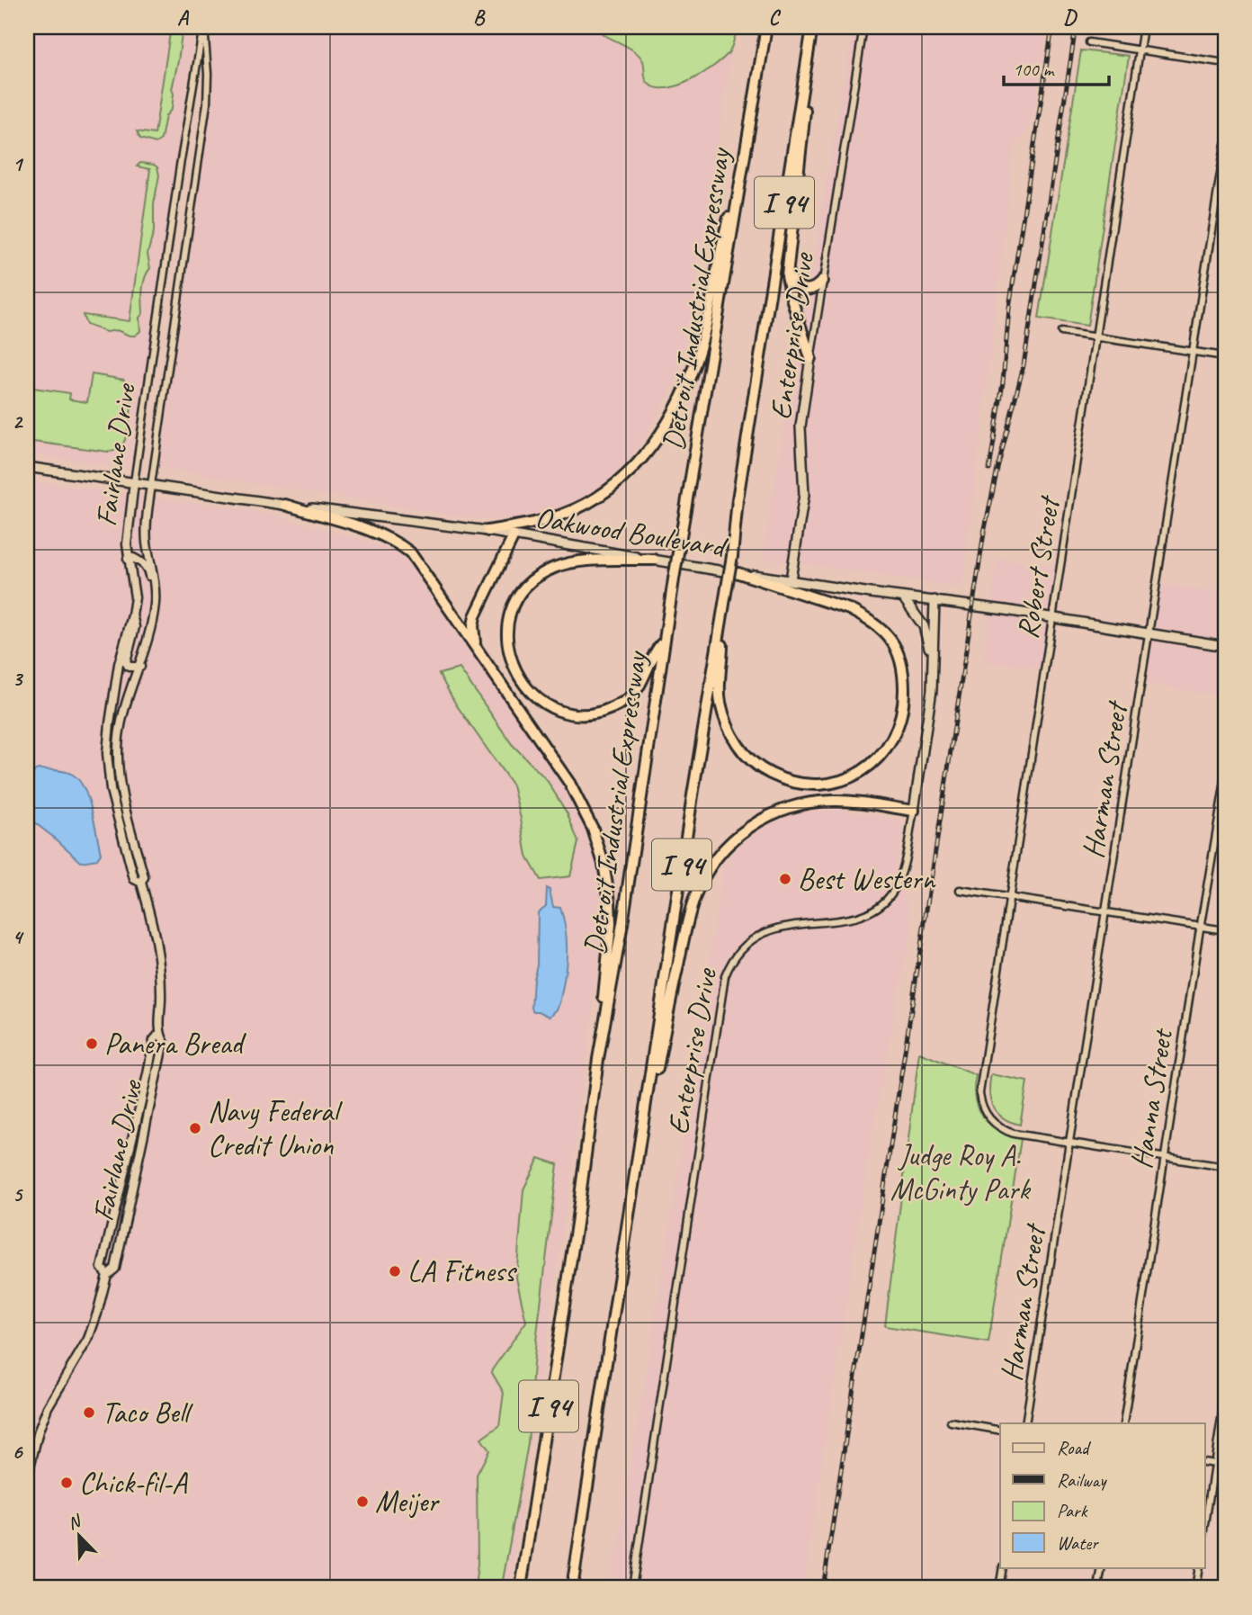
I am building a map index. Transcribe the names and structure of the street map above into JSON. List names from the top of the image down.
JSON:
{
  "streets": {
    "highway": ["I 94", "Detroit Industrial Expressway"],
    "main road": ["Enterprise Drive", "Oakwood Boulevard"],
    "street": [
      "Fairlane Drive",
      "Robert Street",
      "Harman Street",
      "Hanna Street"
    ]
  },
  "crossings": [
    ["Enterprise Drive", "Oakwood Boulevard"],
    ["Fairlane Drive", "Oakwood Boulevard"],
    ["Oakwood Boulevard", "Robert Street"],
    ["Oakwood Boulevard", "Harman Street"],
    ["Robert Street", "Harman Street"]
  ],
  "parks": ["Judge Roy A. McGinty Park"],
  "places": [
    "Best Western",
    "Panera Bread",
    "Navy Federal Credit Union",
    "LA Fitness",
    "Taco Bell",
    "Chick-fil-A",
    "Meijer"
  ],
  "legend": [
    "Road",
    "Railway",
    "Park",
    "Water"
  ],
  "scale_bar": "100 m",
  "north": "top left",
  "grid": {
    "columns": [
      "A",
      "B",
      "C",
      "D"
    ],
    "rows": [
      "1",
      "2",
      "3",
      "4",
      "5",
      "6"
    ]
  }
}
